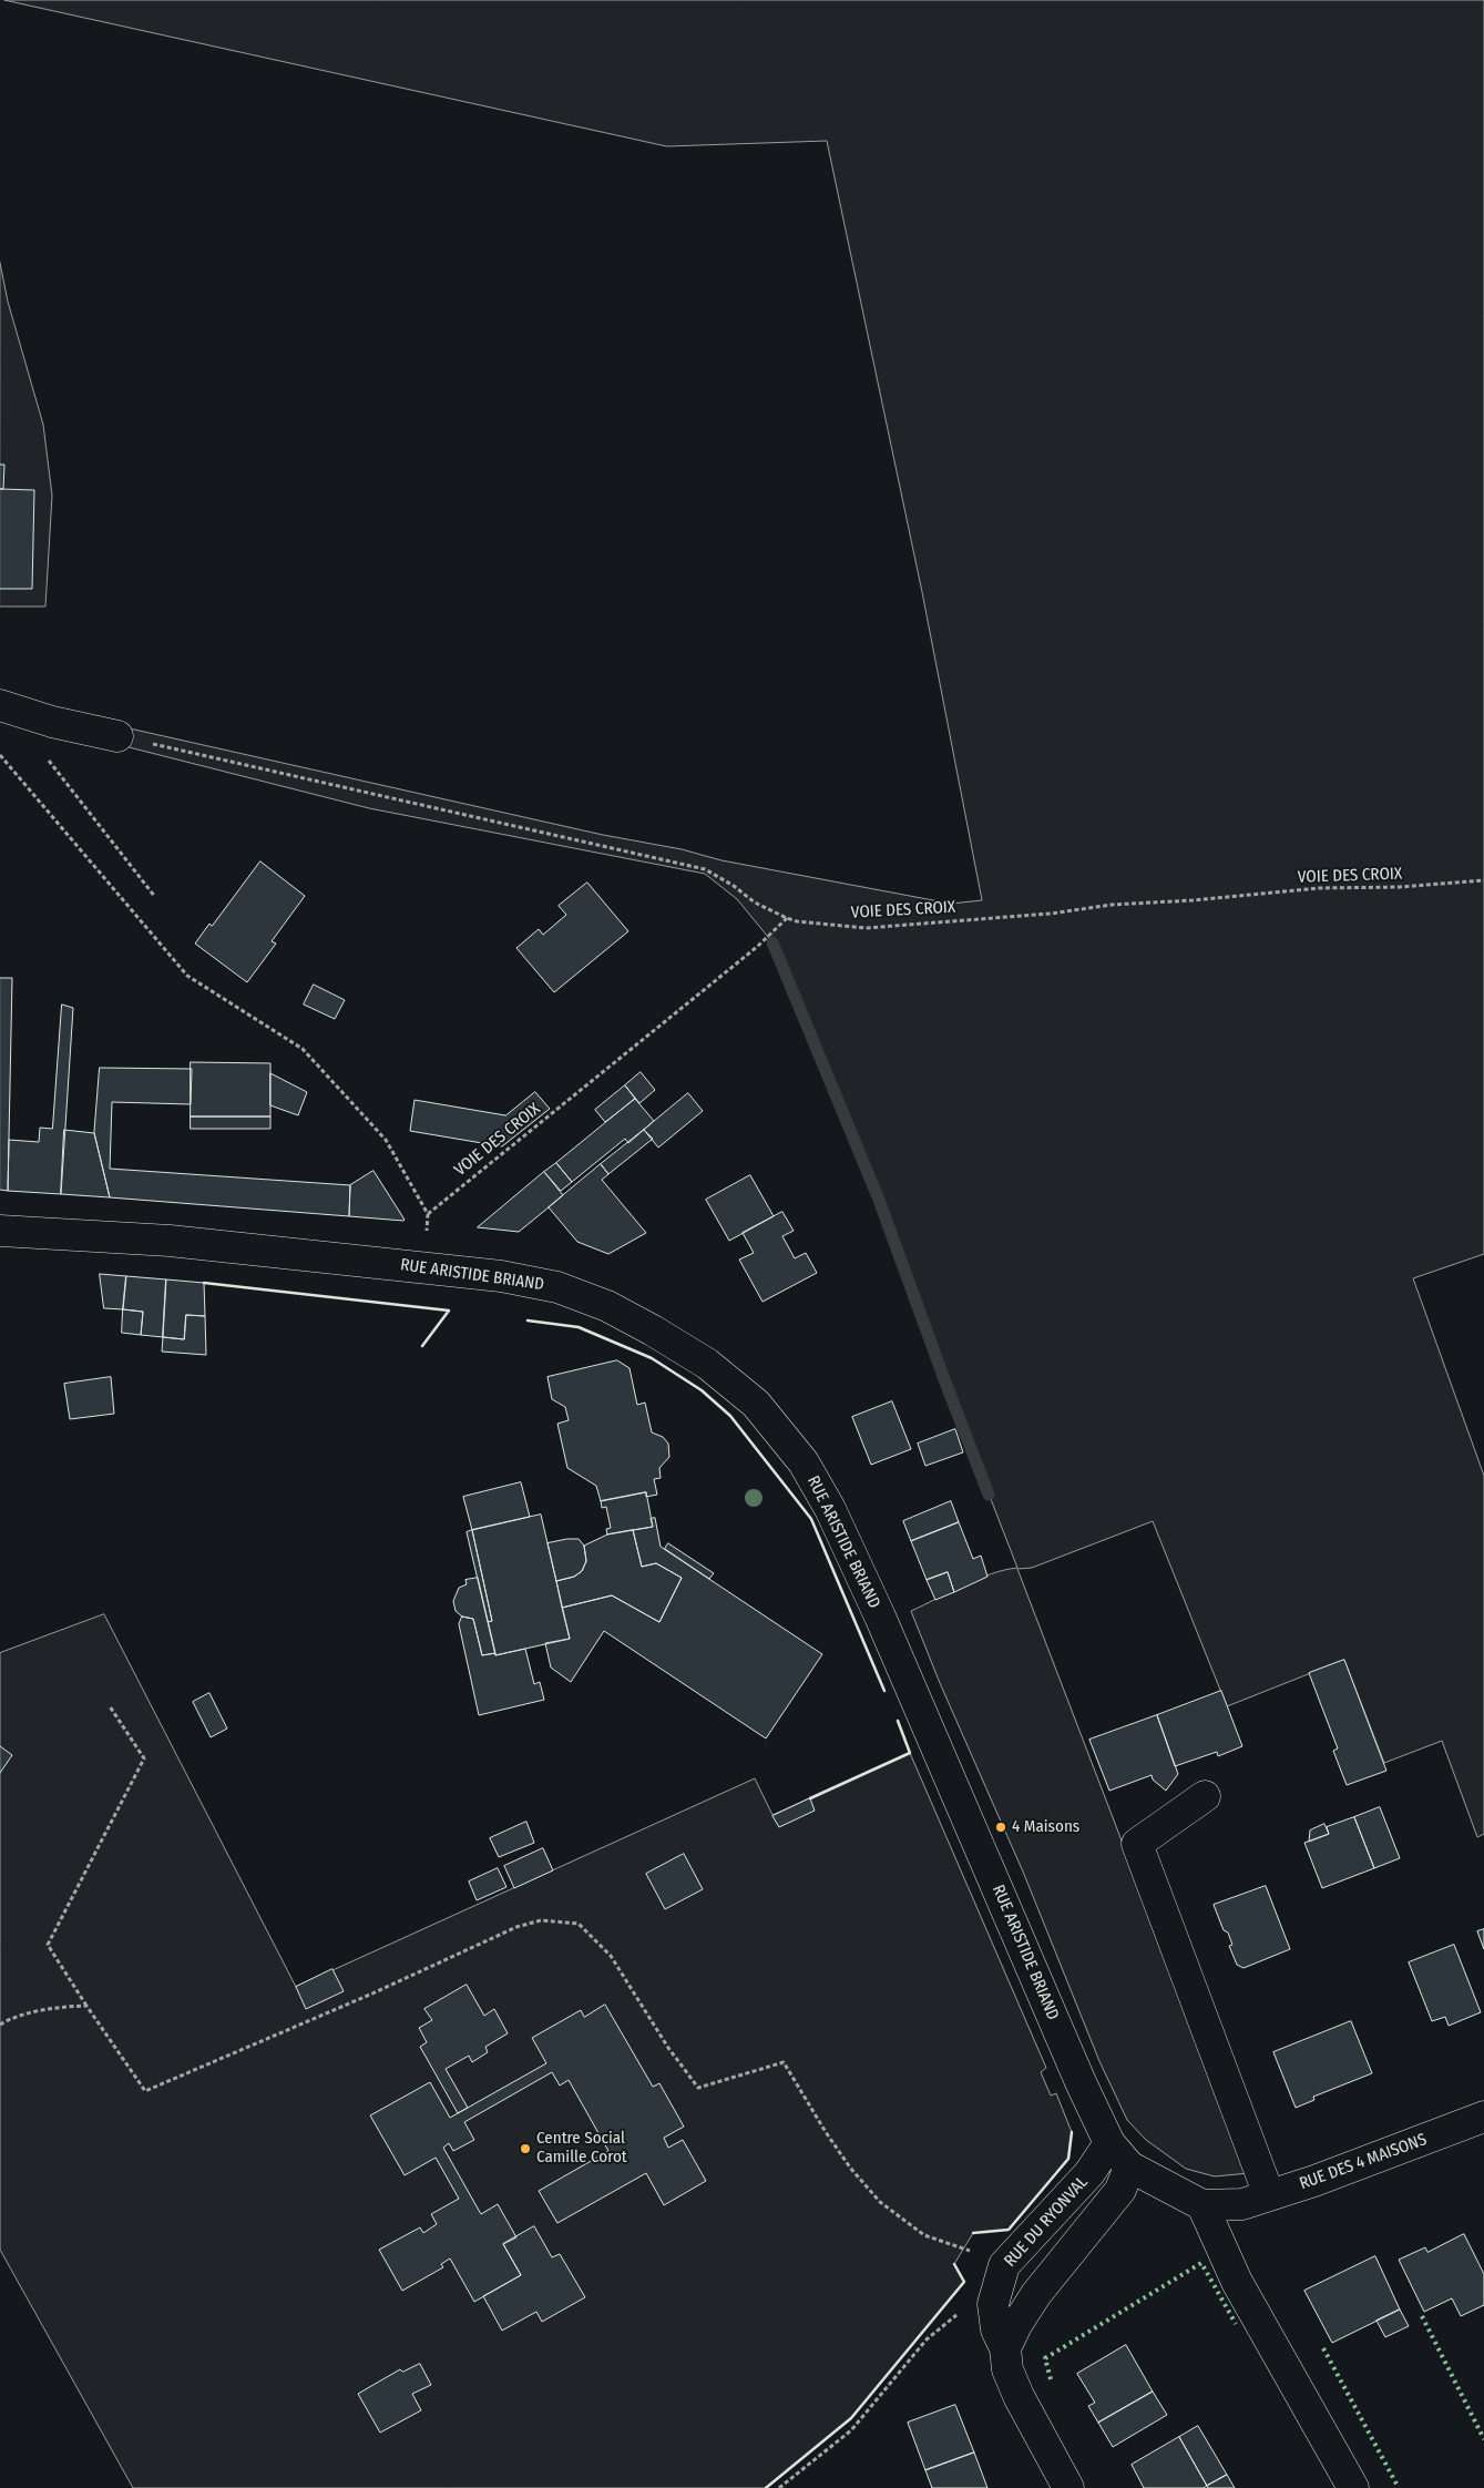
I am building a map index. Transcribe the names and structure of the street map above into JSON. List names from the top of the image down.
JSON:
{
  "streets": {
    "street": ["RUE ARISTIDE BRIAND", "RUE DES 4 MAISONS", "RUE DU RYONVAL"],
    "path": ["VOIE DES CROIX"]
  },
  "crossings": [
    ["RUE ARISTIDE BRIAND", "RUE DU RYONVAL"]
  ],
  "places": ["4 Maisons", "Centre Social Camille Corot"]
}
